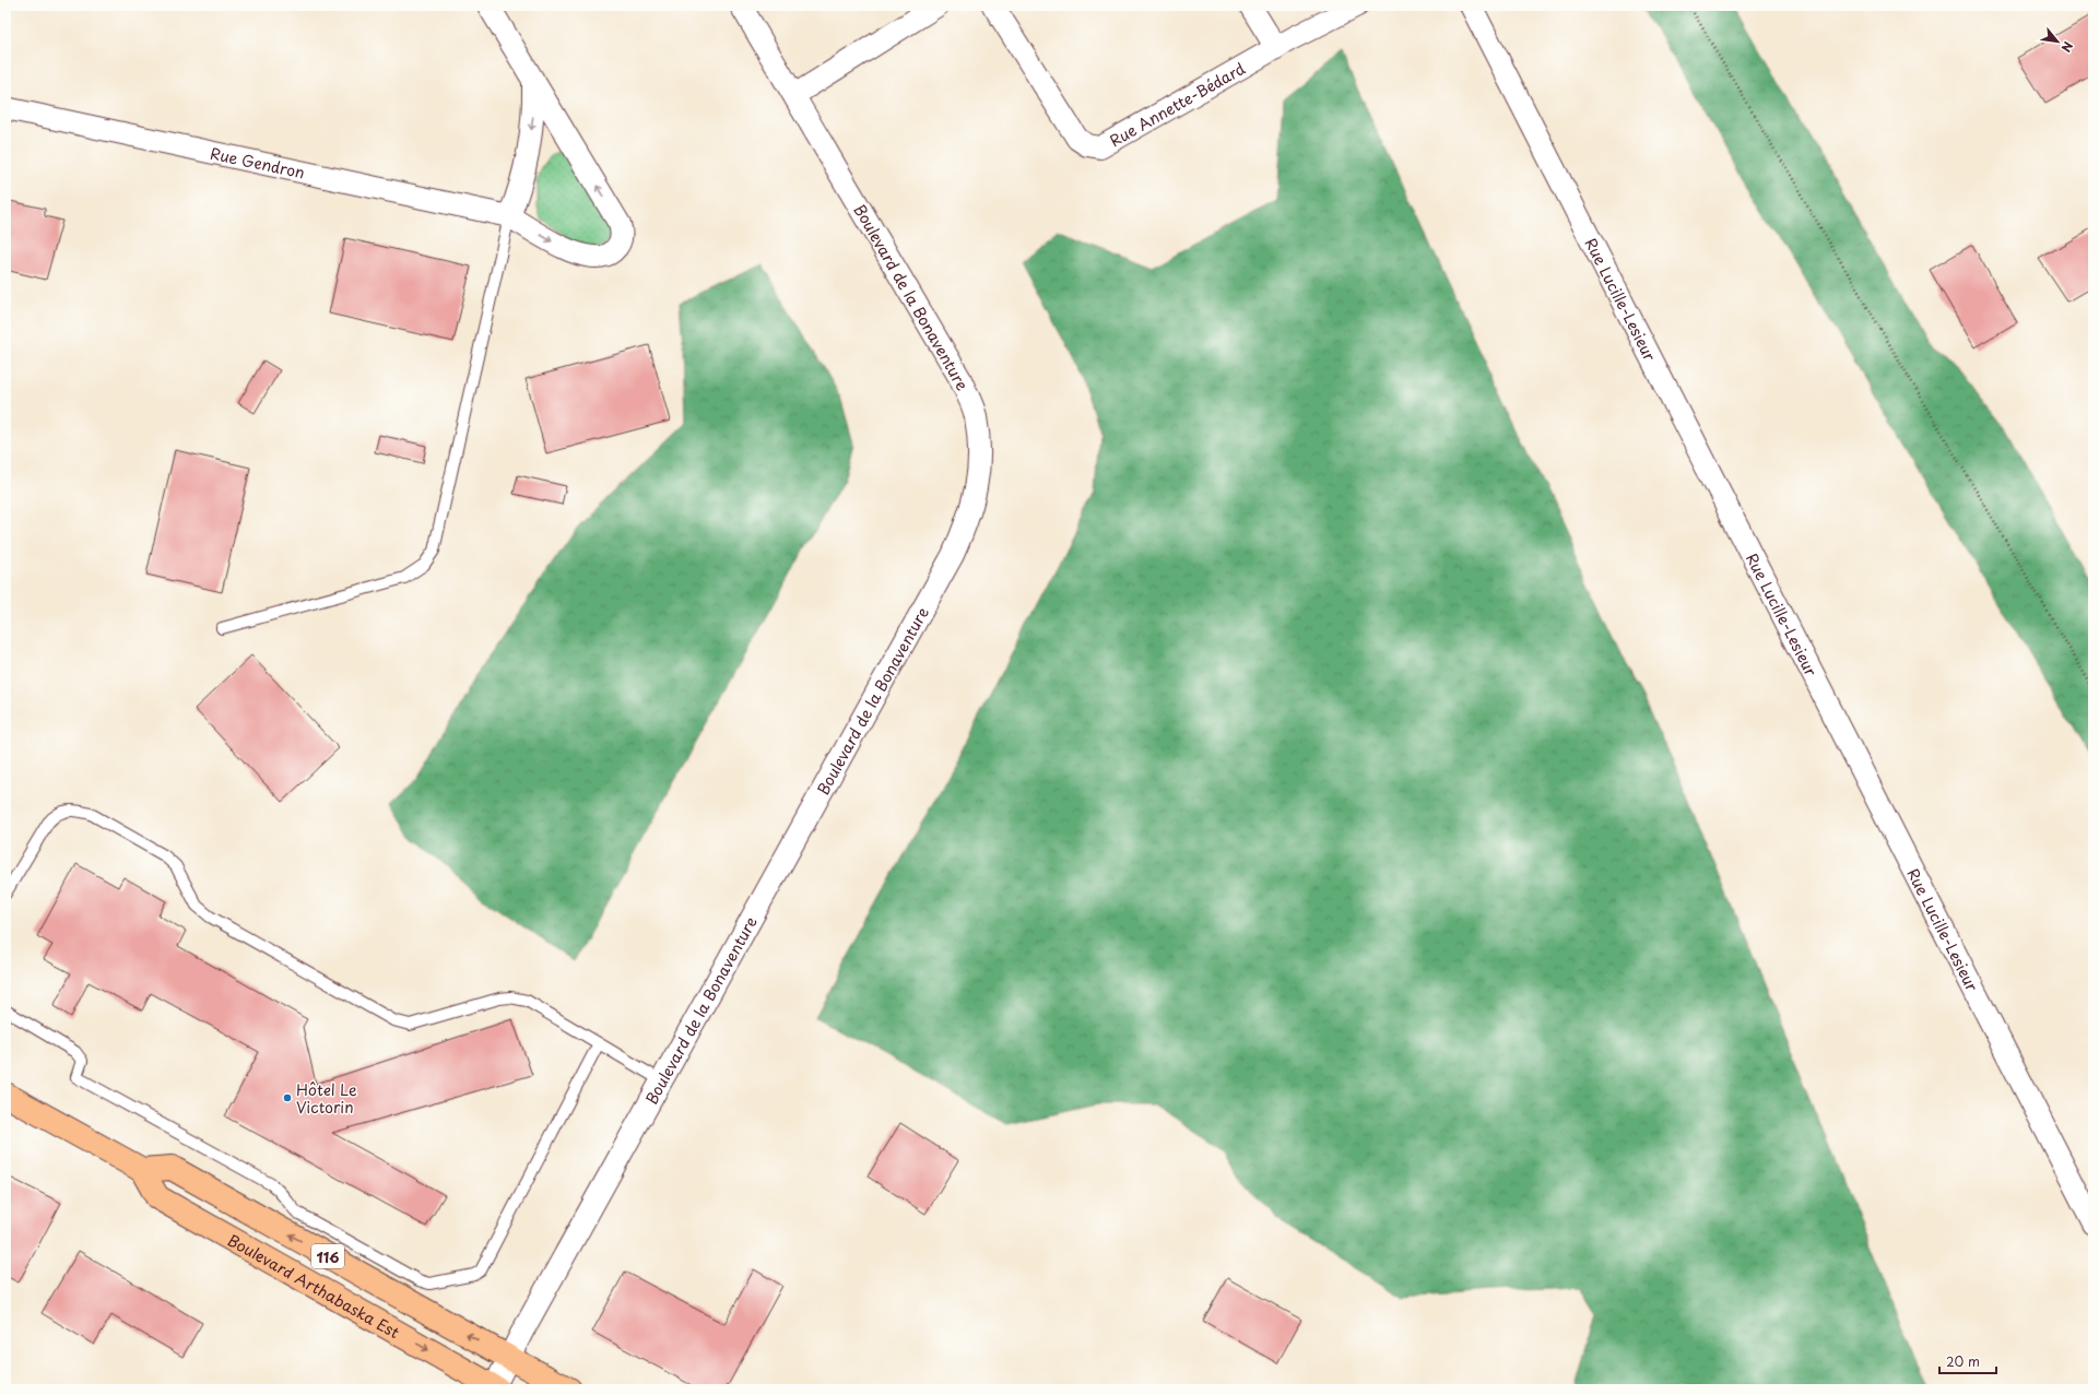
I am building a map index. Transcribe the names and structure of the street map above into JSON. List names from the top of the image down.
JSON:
{
  "streets": {
    "main road": ["116", "Boulevard Arthabaska Est"],
    "street": [
      "Rue Annette-Bédard",
      "Rue Gendron",
      "Boulevard de la Bonaventure",
      "Rue Lucille-Lesieur"
    ]
  },
  "crossings": [
    ["Boulevard de la Bonaventure", "Boulevard Arthabaska Est"]
  ],
  "places": ["Hôtel Le Victorin"],
  "scale_bar": "20 m",
  "north": "bottom right"
}
